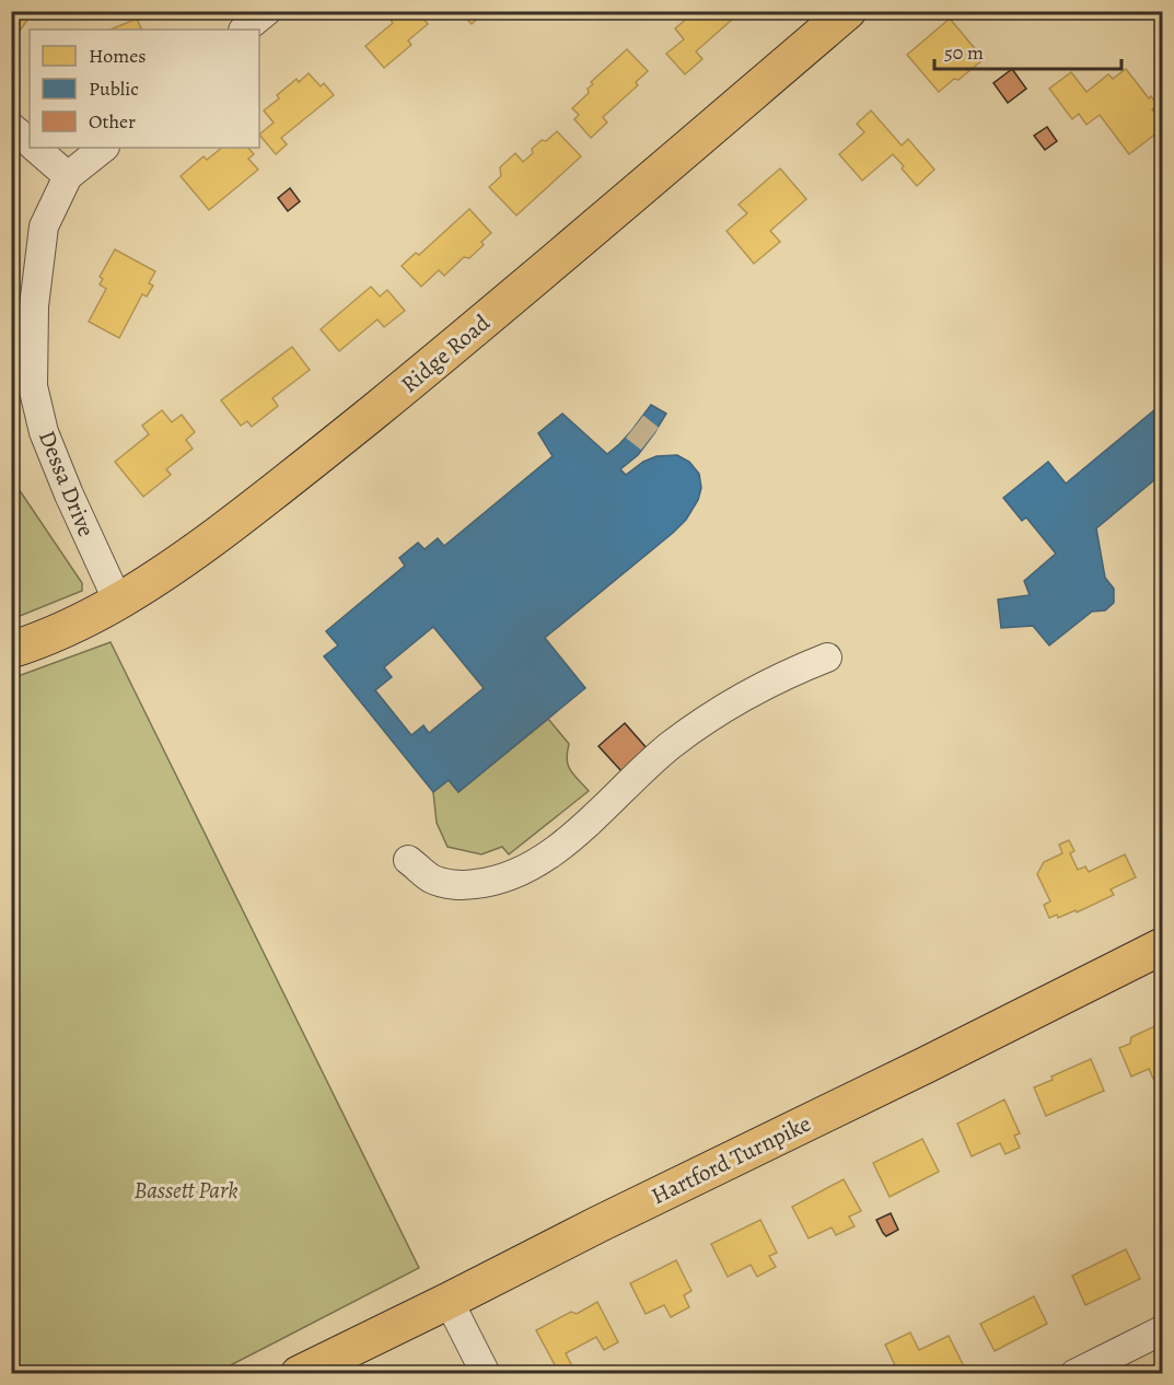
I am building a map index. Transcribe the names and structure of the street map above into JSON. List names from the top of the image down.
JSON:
{
  "streets": {
    "main road": ["Ridge Road", "Hartford Turnpike"],
    "street": ["Dessa Drive"]
  },
  "crossings": [
    ["Ridge Road", "Dessa Drive"]
  ],
  "parks": ["Bassett Park"],
  "legend": ["Homes", "Public", "Other"],
  "scale_bar": "50 m"
}
